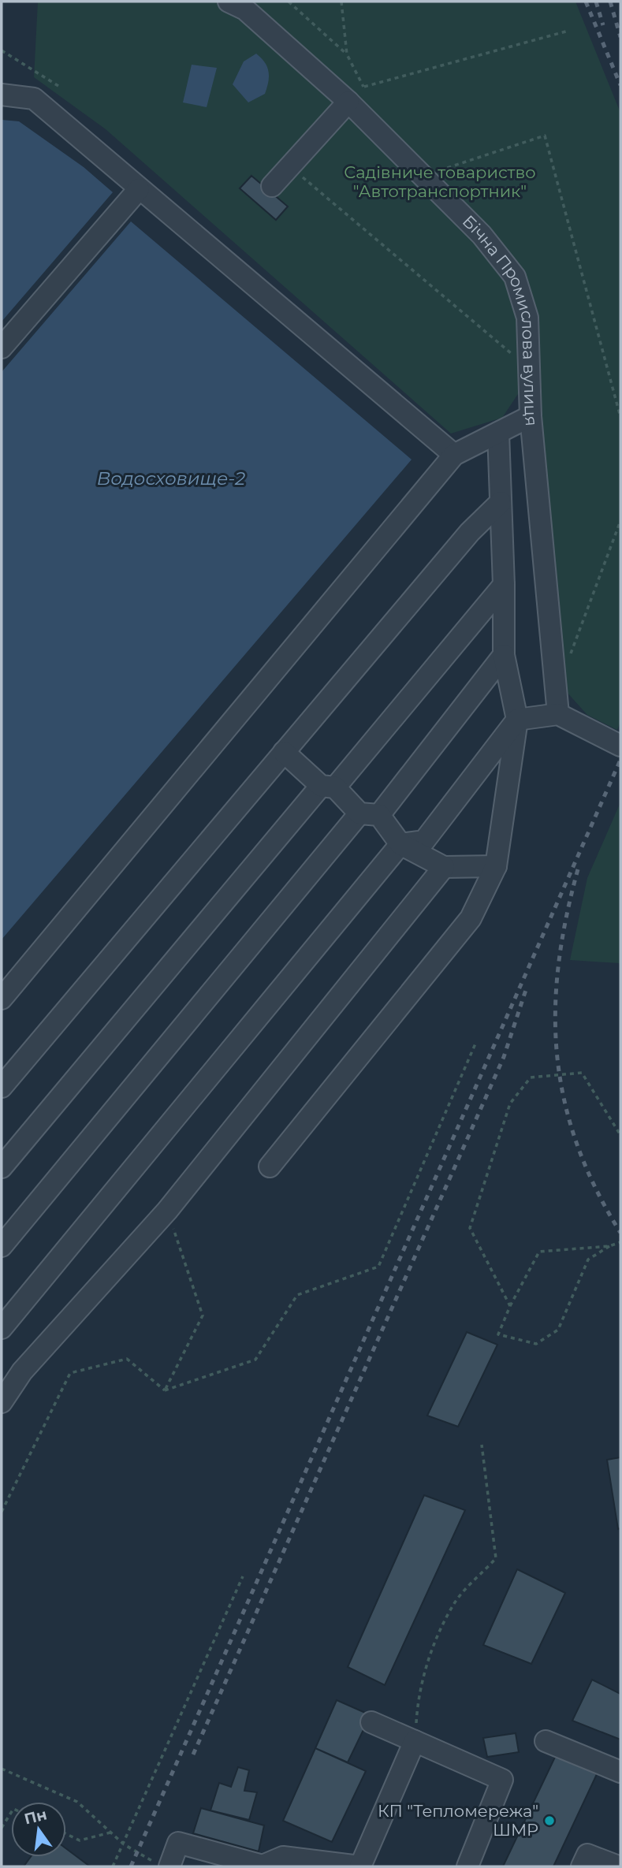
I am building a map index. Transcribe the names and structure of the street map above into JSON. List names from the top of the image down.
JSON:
{
  "streets": {
    "lane": ["Бічна Промислова вулиця"]
  },
  "water": ["Водосховище-2"],
  "parks": ["Садівниче товариство \"Автотранспортник\""],
  "places": ["КП \"Тепломережа\" ШМР"],
  "north": "top"
}
